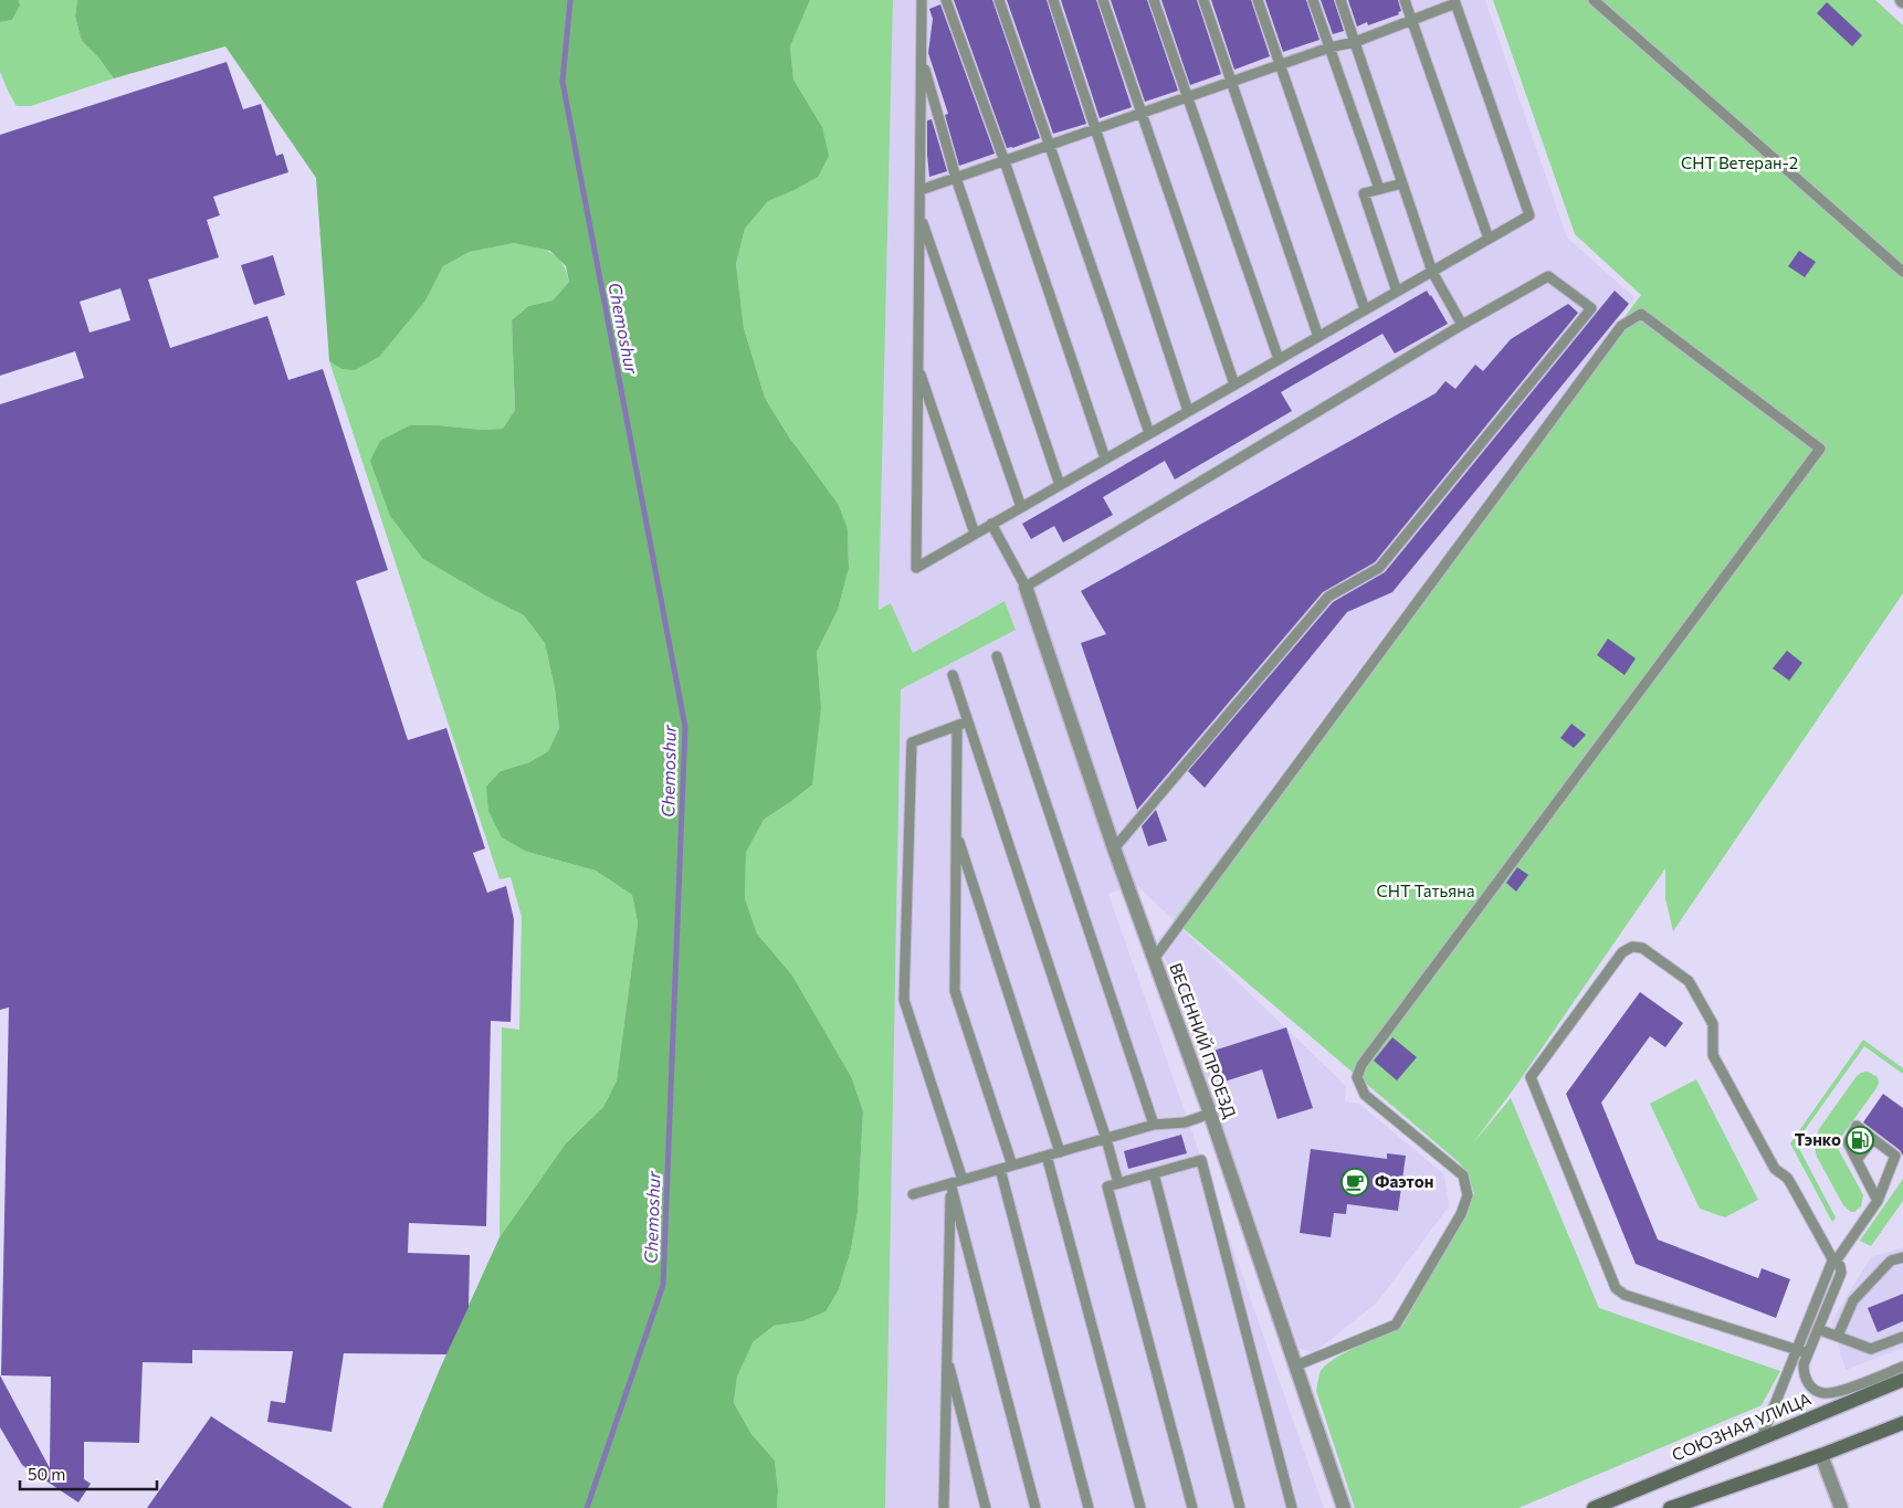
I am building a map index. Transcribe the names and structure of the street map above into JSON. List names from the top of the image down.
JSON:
{
  "streets": {
    "main road": ["СОЮЗНАЯ УЛИЦА"],
    "street": ["ВЕСЕННИЙ ПРОЕЗД"]
  },
  "water": ["Chemoshur"],
  "parks": ["СНТ Ветеран-2", "СНТ Татьяна"],
  "places": {
    "fuel station": ["Тэнко"],
    "cafe": ["Фаэтон"]
  },
  "scale_bar": "50 m"
}
